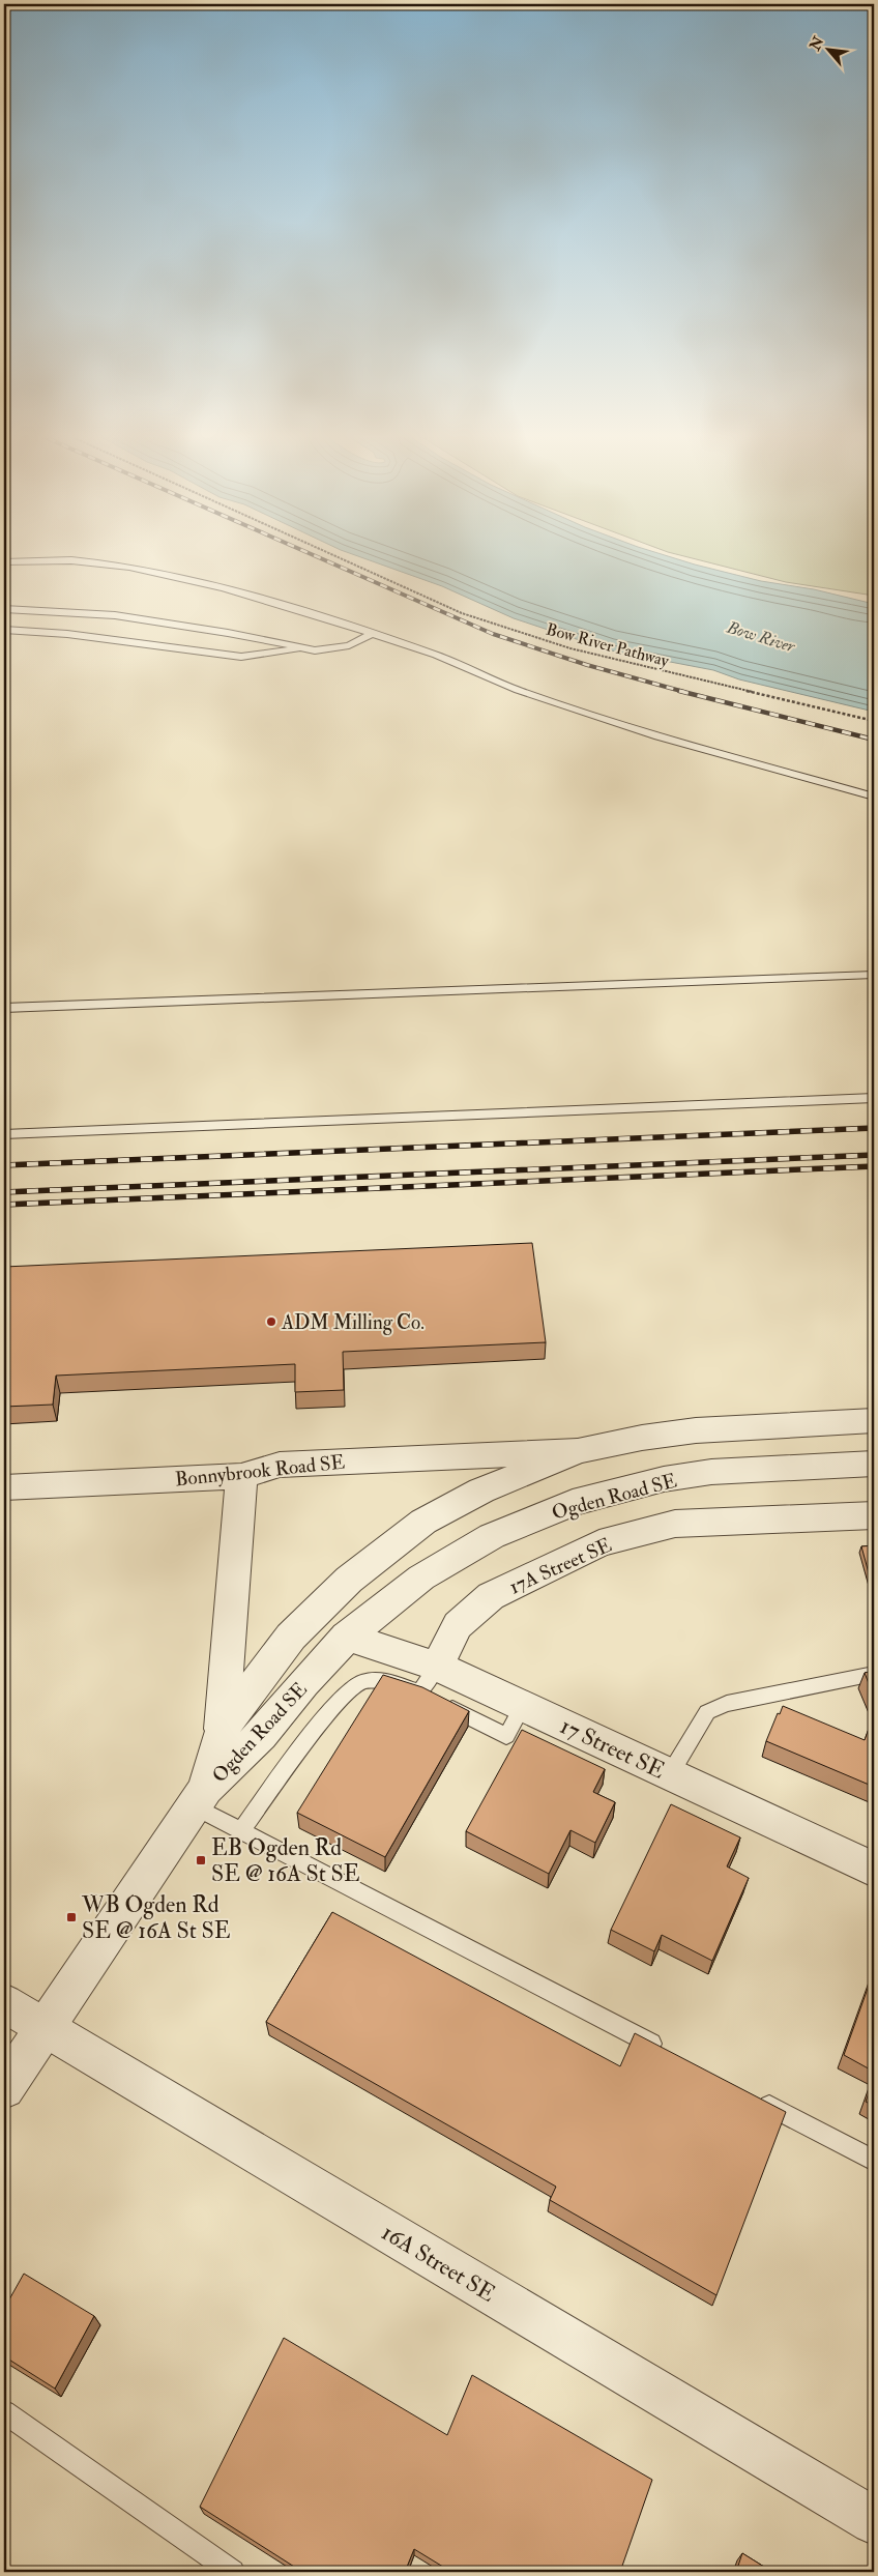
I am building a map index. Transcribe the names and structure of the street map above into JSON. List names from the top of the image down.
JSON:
{
  "streets": {
    "street": [
      "Bonnybrook Road SE",
      "Ogden Road SE",
      "17A Street SE",
      "17 Street SE",
      "16A Street SE"
    ],
    "path": ["Bow River Pathway"]
  },
  "crossings": [
    ["Bonnybrook Road SE", "Ogden Road SE"],
    ["Ogden Road SE", "17 Street SE"],
    ["Ogden Road SE", "16A Street SE"],
    ["17A Street SE", "17 Street SE"]
  ],
  "water": ["Bow River"],
  "places": {
    "other": ["ADM Milling Co."],
    "transit": ["EB Ogden Rd SE @ 16A St SE", "WB Ogden Rd SE @ 16A St SE"]
  },
  "north": "top left"
}
